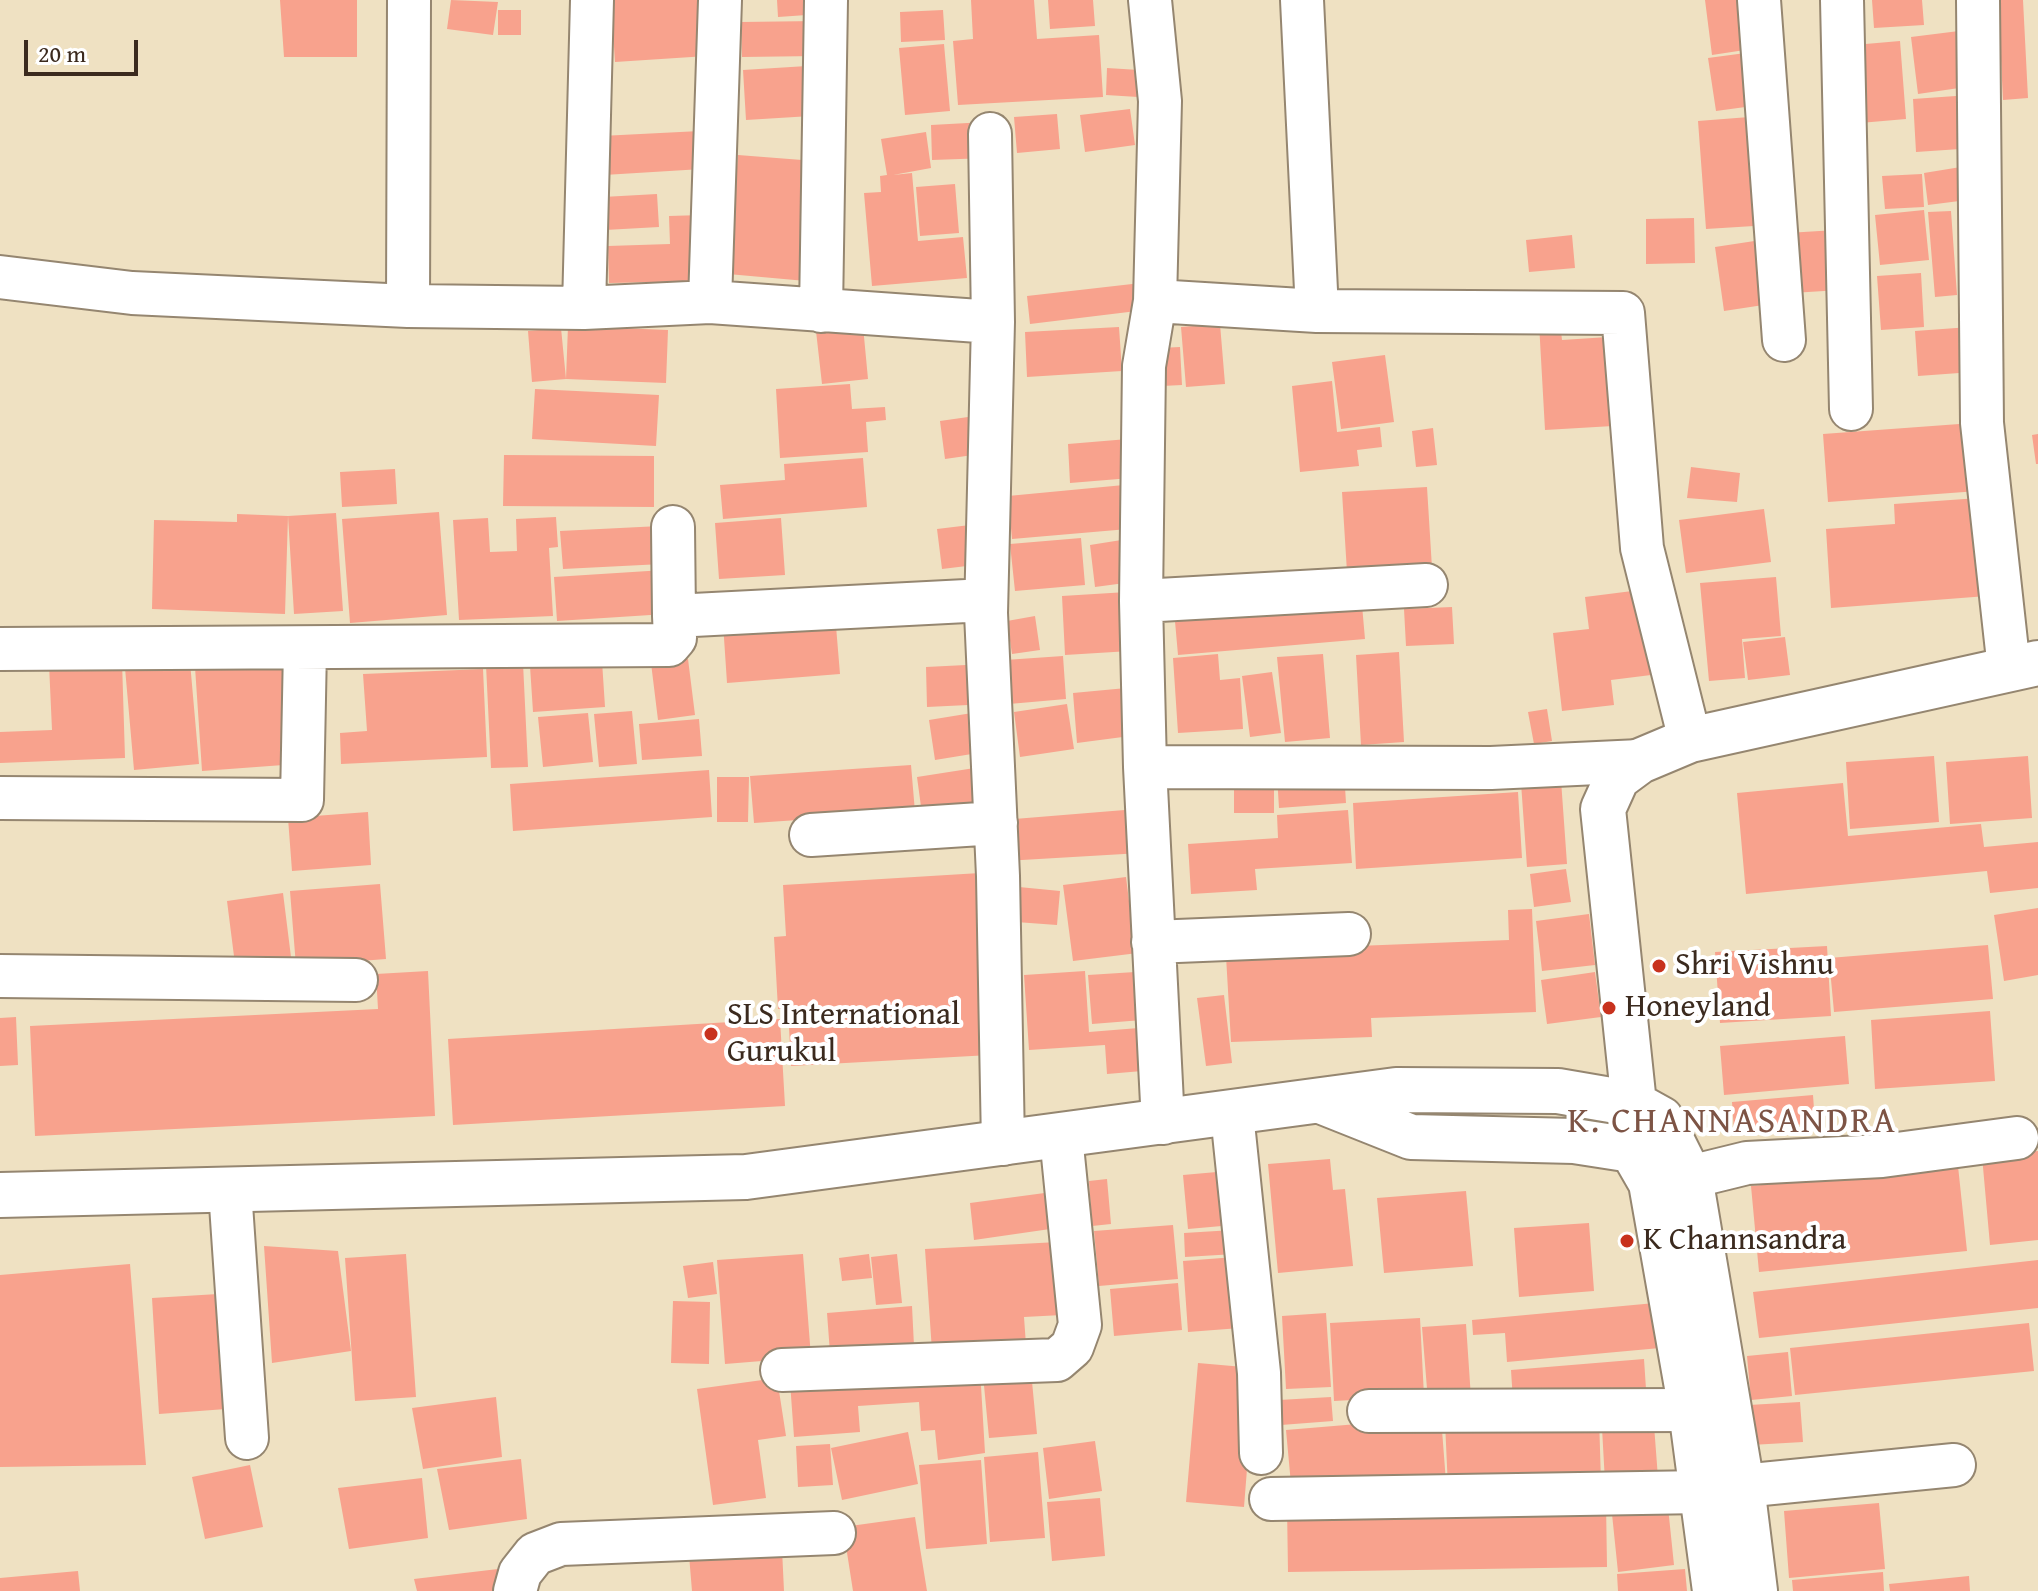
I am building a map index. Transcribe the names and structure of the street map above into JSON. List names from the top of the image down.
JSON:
{
  "districts": ["K. CHANNASANDRA"],
  "places": [
    "Shri Vishnu",
    "Honeyland",
    "SLS International Gurukul",
    "K Channsandra"
  ],
  "scale_bar": "20 m"
}
